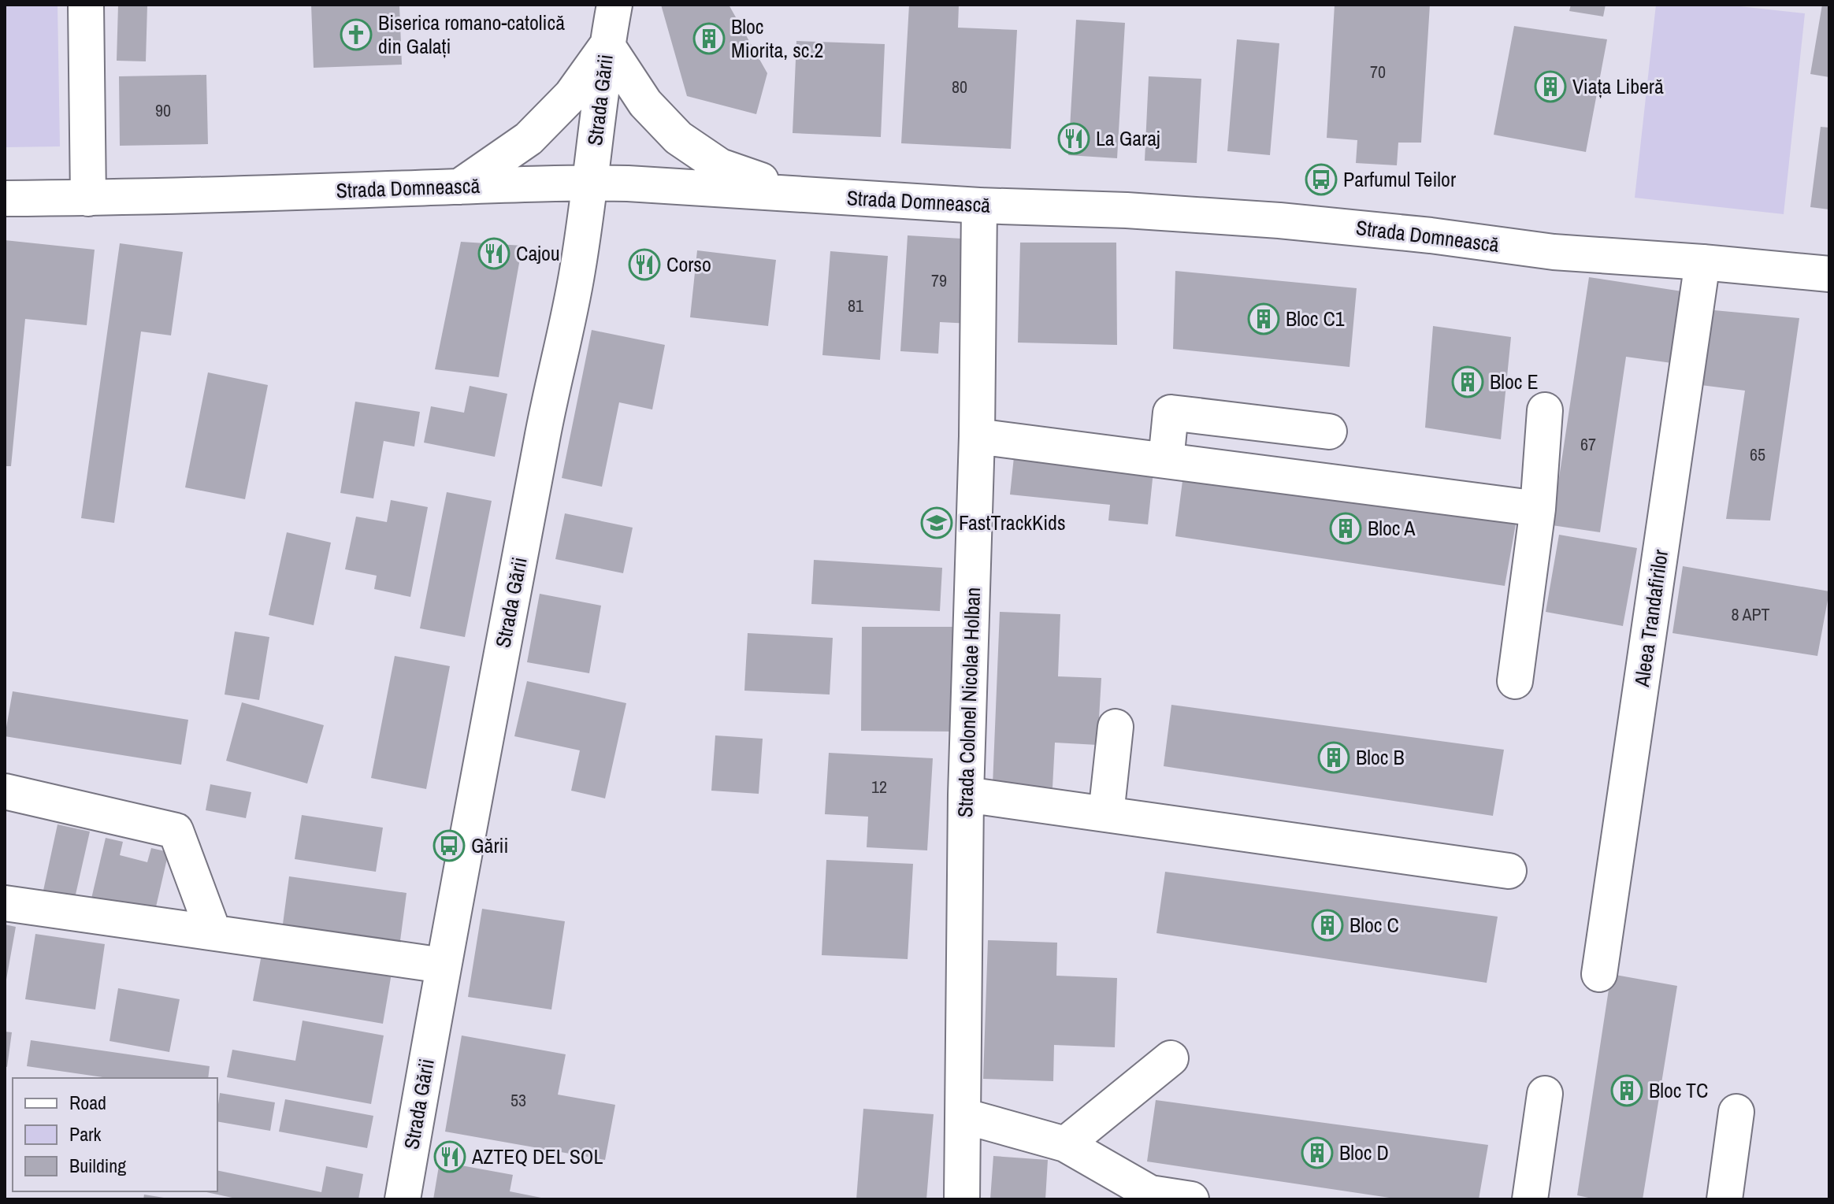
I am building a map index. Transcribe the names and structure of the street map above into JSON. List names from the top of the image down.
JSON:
{
  "streets": {
    "main road": [
      "Strada Gării",
      "Strada Domnească",
      "Aleea Trandafirilor",
      "Strada Colonel Nicolae Holban"
    ]
  },
  "crossings": [
    ["Strada Gării", "Strada Domnească"],
    ["Strada Domnească", "Aleea Trandafirilor"],
    ["Strada Domnească", "Strada Colonel Nicolae Holban"]
  ],
  "places": {
    "church": ["Biserica romano-catolică din Galați"],
    "building": [
      "Bloc Miorita, sc.2",
      "Viața Liberă",
      "Bloc C1",
      "Bloc E",
      "Bloc A",
      "Bloc B",
      "Bloc C",
      "Bloc TC",
      "Bloc D"
    ],
    "restaurant": [
      "La Garaj",
      "Cajou",
      "Corso",
      "AZTEQ DEL SOL"
    ],
    "bus stop": ["Parfumul Teilor", "Gării"],
    "school or university": ["FastTrackKids"]
  },
  "house_numbers": [
    "70",
    "80",
    "90",
    "79",
    "81",
    "67",
    "65",
    "8 APT",
    "12",
    "53"
  ],
  "legend": ["Road", "Park", "Building"]
}
